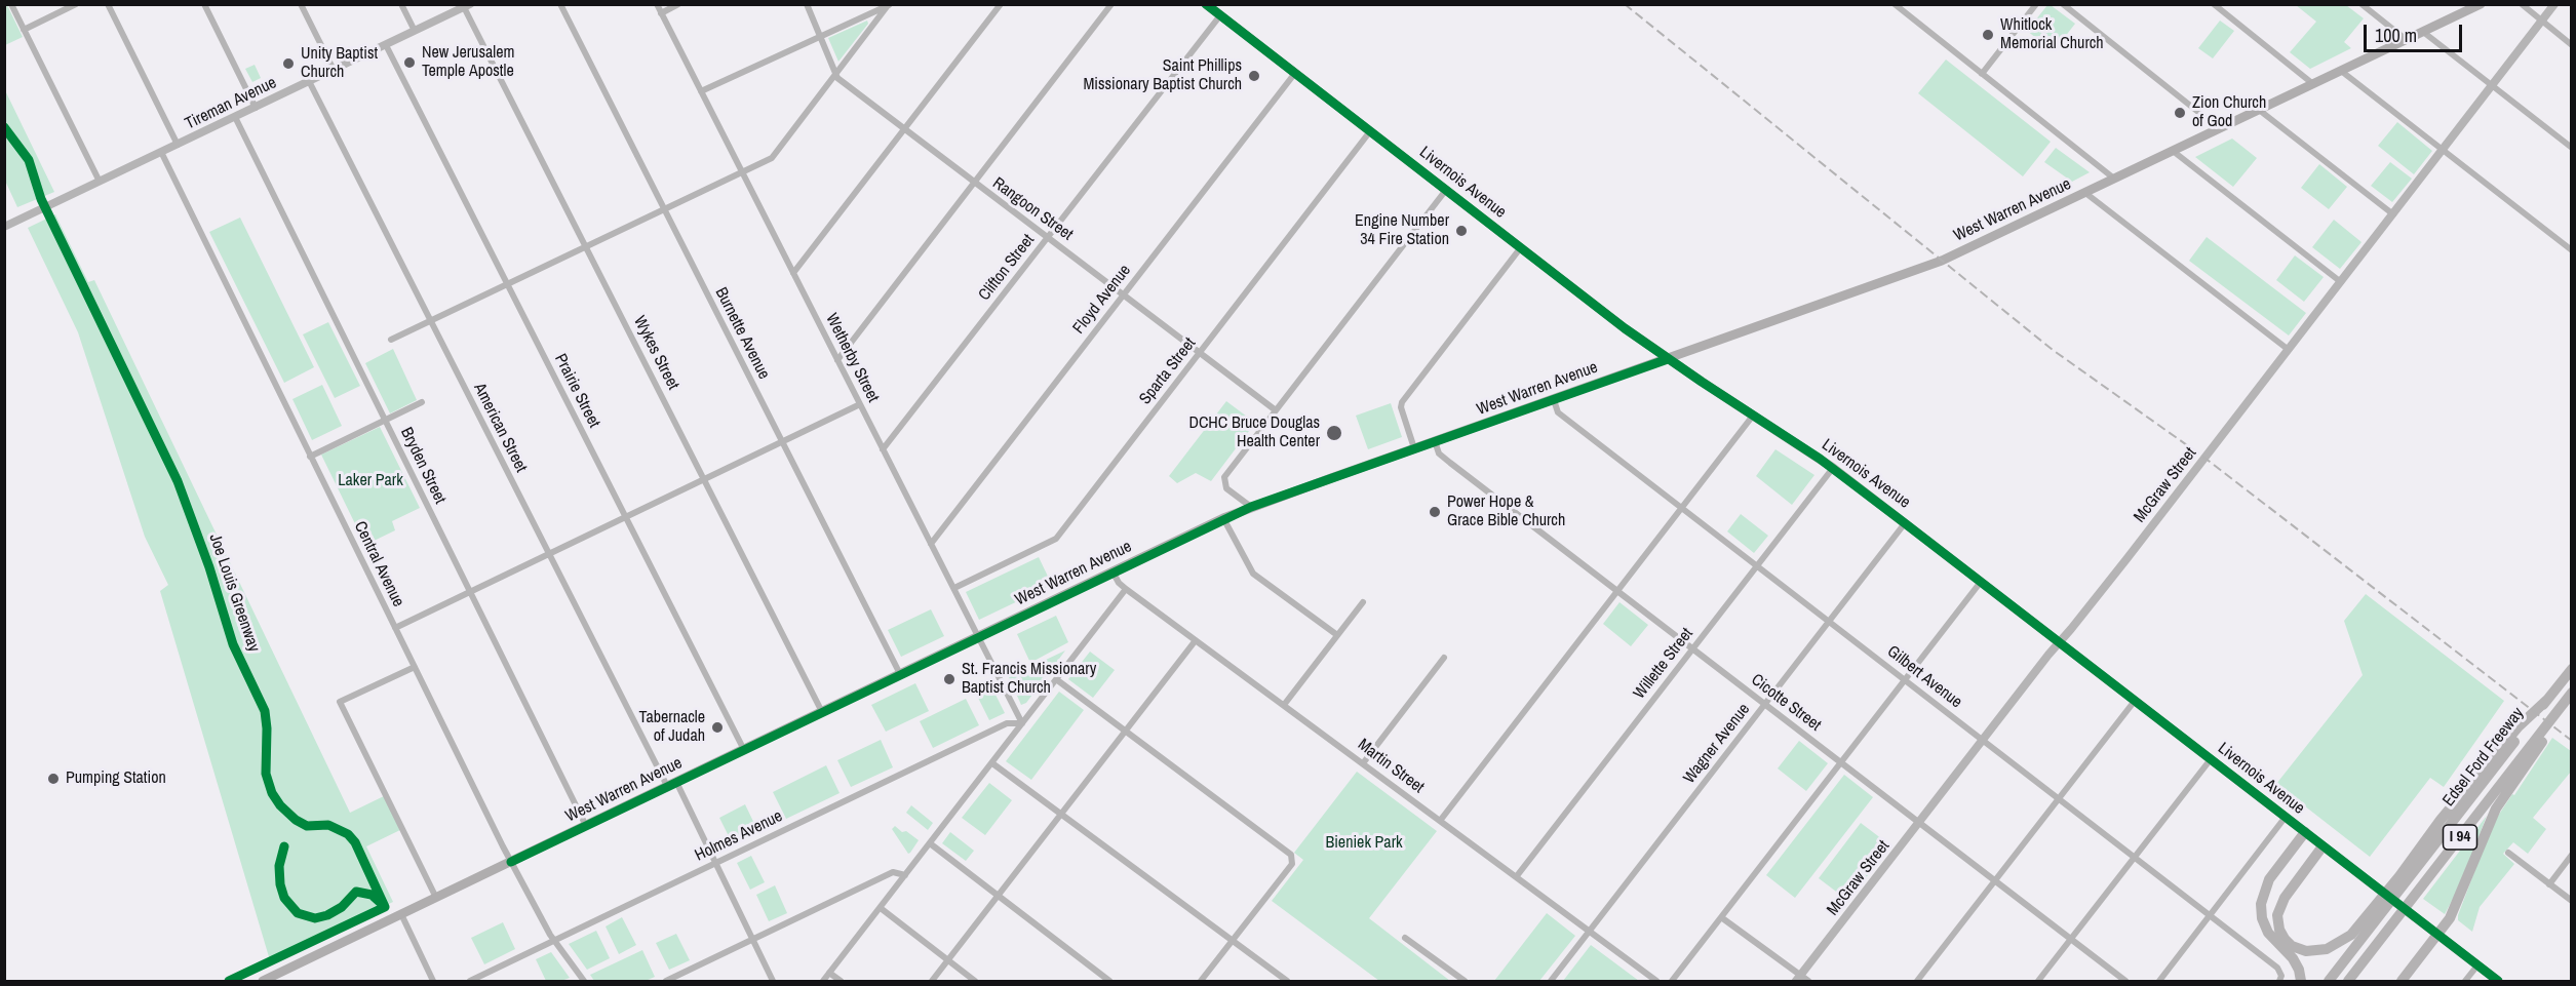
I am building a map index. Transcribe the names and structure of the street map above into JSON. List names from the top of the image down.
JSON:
{
  "streets": {
    "highway": ["Edsel Ford Freeway", "I 94"],
    "main road": ["Livernois Avenue", "West Warren Avenue"],
    "street": [
      "Tireman Avenue",
      "Rangoon Street",
      "Clifton Street",
      "Floyd Avenue",
      "Burnette Avenue",
      "Wykes Street",
      "Wetherby Street",
      "Sparta Street",
      "Prairie Street",
      "American Street",
      "Bryden Street",
      "McGraw Street",
      "Central Avenue",
      "Willette Street",
      "Gilbert Avenue",
      "Cicotte Street",
      "Wagner Avenue",
      "Martin Street",
      "Holmes Avenue"
    ],
    "cycle path": ["Joe Louis Greenway"]
  },
  "crossings": [
    ["Tireman Avenue", "Wykes Street"],
    ["Tireman Avenue", "Prairie Street"],
    ["Tireman Avenue", "American Street"],
    ["Tireman Avenue", "Bryden Street"],
    ["Tireman Avenue", "Central Avenue"],
    ["Livernois Avenue", "West Warren Avenue"],
    ["Livernois Avenue", "Clifton Street"],
    ["Livernois Avenue", "Floyd Avenue"],
    ["Livernois Avenue", "Sparta Street"],
    ["Livernois Avenue", "McGraw Street"],
    ["Livernois Avenue", "Willette Street"],
    ["Livernois Avenue", "Wagner Avenue"],
    ["Rangoon Street", "Clifton Street"],
    ["Rangoon Street", "Floyd Avenue"],
    ["Rangoon Street", "Sparta Street"],
    ["West Warren Avenue", "Burnette Avenue"],
    ["West Warren Avenue", "Wykes Street"],
    ["West Warren Avenue", "Wetherby Street"],
    ["West Warren Avenue", "Prairie Street"],
    ["West Warren Avenue", "American Street"],
    ["West Warren Avenue", "Bryden Street"],
    ["West Warren Avenue", "Central Avenue"],
    ["West Warren Avenue", "Gilbert Avenue"],
    ["West Warren Avenue", "Cicotte Street"],
    ["West Warren Avenue", "Martin Street"],
    ["Clifton Street", "Wetherby Street"],
    ["Floyd Avenue", "Wetherby Street"],
    ["Wetherby Street", "Sparta Street"],
    ["Wetherby Street", "Holmes Avenue"],
    ["McGraw Street", "Gilbert Avenue"],
    ["McGraw Street", "Cicotte Street"],
    ["Central Avenue", "Holmes Avenue"],
    ["Willette Street", "Gilbert Avenue"],
    ["Willette Street", "Cicotte Street"],
    ["Willette Street", "Martin Street"],
    ["Gilbert Avenue", "Wagner Avenue"],
    ["Cicotte Street", "Wagner Avenue"],
    ["Wagner Avenue", "Martin Street"]
  ],
  "parks": ["Laker Park", "Bieniek Park"],
  "places": [
    "Whitlock Memorial Church",
    "New Jerusalem Temple Apostle",
    "Unity Baptist Church",
    "Saint Phillips Missionary Baptist Church",
    "Zion Church of God",
    "Engine Number 34 Fire Station",
    "DCHC Bruce Douglas Health Center",
    "Power Hope & Grace Bible Church",
    "St. Francis Missionary Baptist Church",
    "Tabernacle of Judah",
    "Pumping Station"
  ],
  "scale_bar": "100 m"
}
